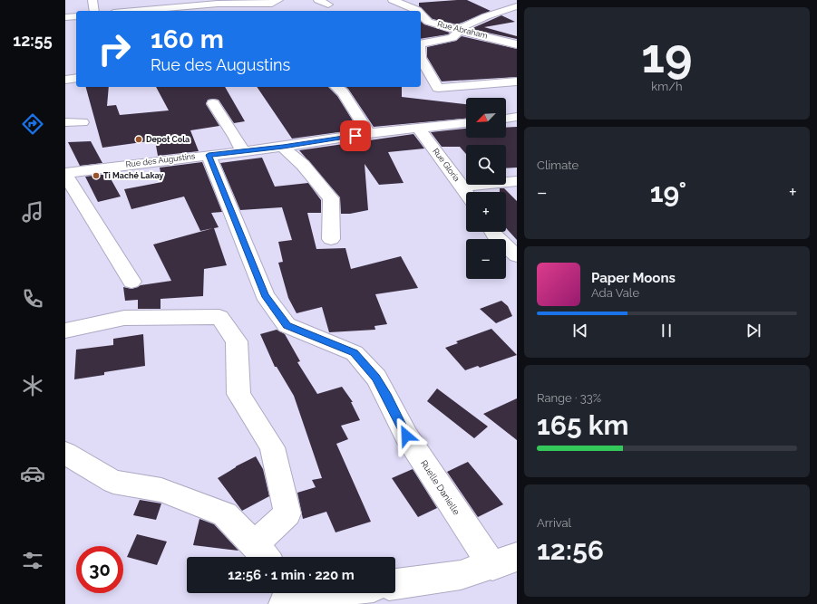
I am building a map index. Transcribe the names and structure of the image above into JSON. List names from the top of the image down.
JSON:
{
  "streets": {
    "street": [
      "Rue Abraham",
      "Rue des Augustins",
      "Rue Gloria",
      "Ruelle Danielle"
    ]
  },
  "crossings": [
    ["Rue des Augustins", "Rue Gloria"],
    ["Rue des Augustins", "Ruelle Danielle"]
  ],
  "places": ["Depot Cola", "Ti Maché Lakay"],
  "north": "bottom left",
  "page": {
    "tabs": "12:55",
    "tile": [
      ["19", "km/h"],
      "Climate",
      ["Range · 33%", "165 km"],
      ["Arrival", "12:56"]
    ],
    "turn": ["160 m", "Rue des Augustins"],
    "map_buttons": ["+", "−"],
    "heat": ["−", "19°", "+"],
    "song": ["Paper Moons", "Ada Vale"],
    "limit": "30",
    "trip": "12:56 · 1 min · 220 m"
  }
}
